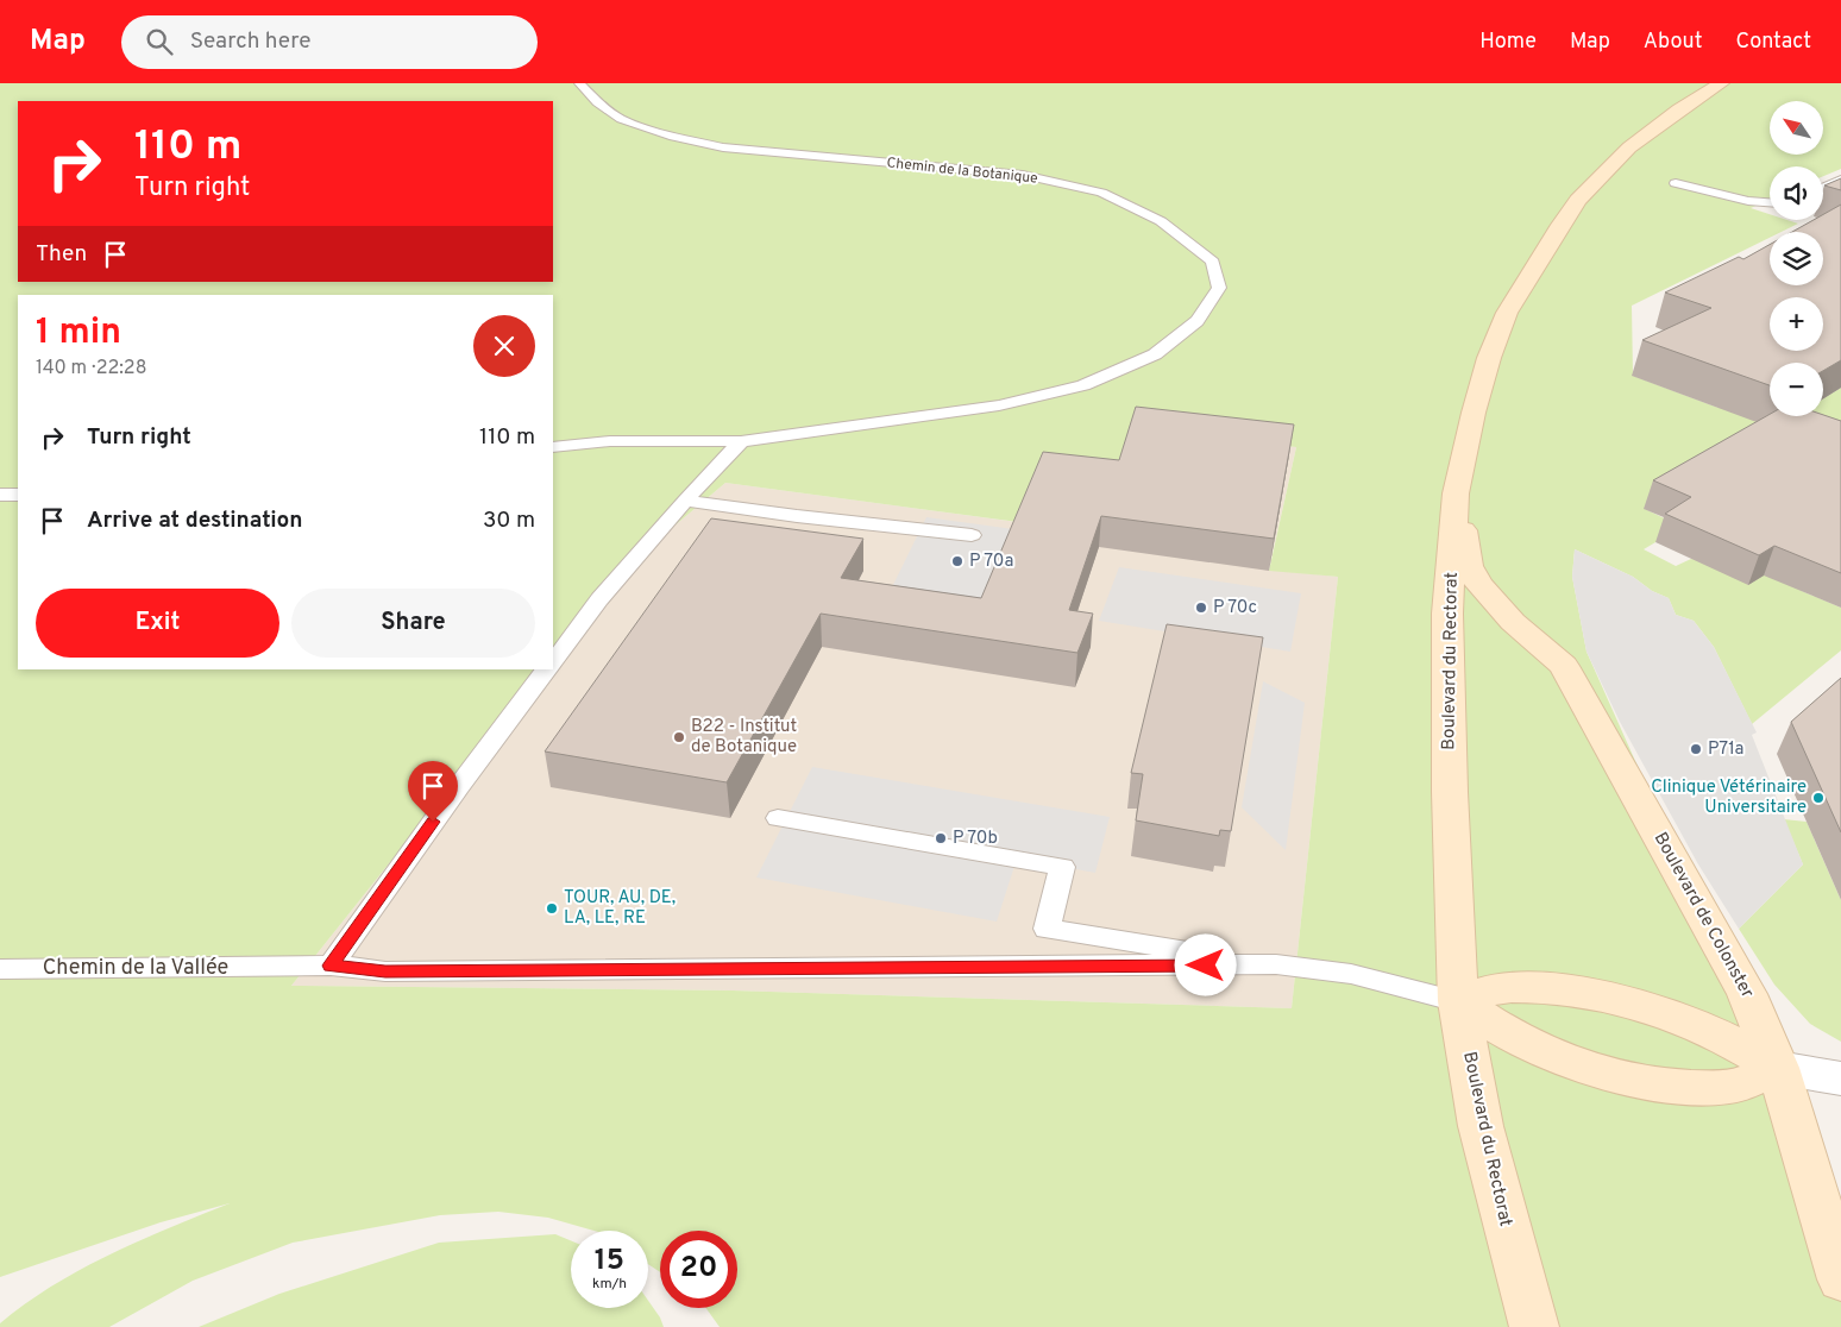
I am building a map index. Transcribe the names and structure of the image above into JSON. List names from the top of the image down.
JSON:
{
  "streets": {
    "main road": ["Boulevard du Rectorat", "Boulevard de Colonster"],
    "lane": ["Chemin de la Botanique", "Chemin de la Vallée"]
  },
  "crossings": [
    ["Boulevard du Rectorat", "Boulevard de Colonster"]
  ],
  "places": [
    "P 70a",
    "P 70c",
    "B22 - Institut de Botanique",
    "P71a",
    "Clinique Vétérinaire Universitaire",
    "P 70b",
    "TOUR, AU, DE, LA, LE, RE"
  ],
  "north": "top left",
  "page": {
    "header": "Map",
    "search": "Search here",
    "nav": [
      "Home",
      "Map",
      "About",
      "Contact"
    ],
    "map_buttons": ["+", "−"],
    "turn": ["110 m", "Turn right"],
    "then": "Then",
    "heading": ["1 min", "140 m · 22:28"],
    "list": [
      {
        "name": "Turn right",
        "value": "110 m"
      },
      {
        "name": "Arrive at destination",
        "value": "30 m"
      }
    ],
    "buttons": ["Exit", "Share"],
    "speed": "15 km/h",
    "limit": "20"
  }
}
